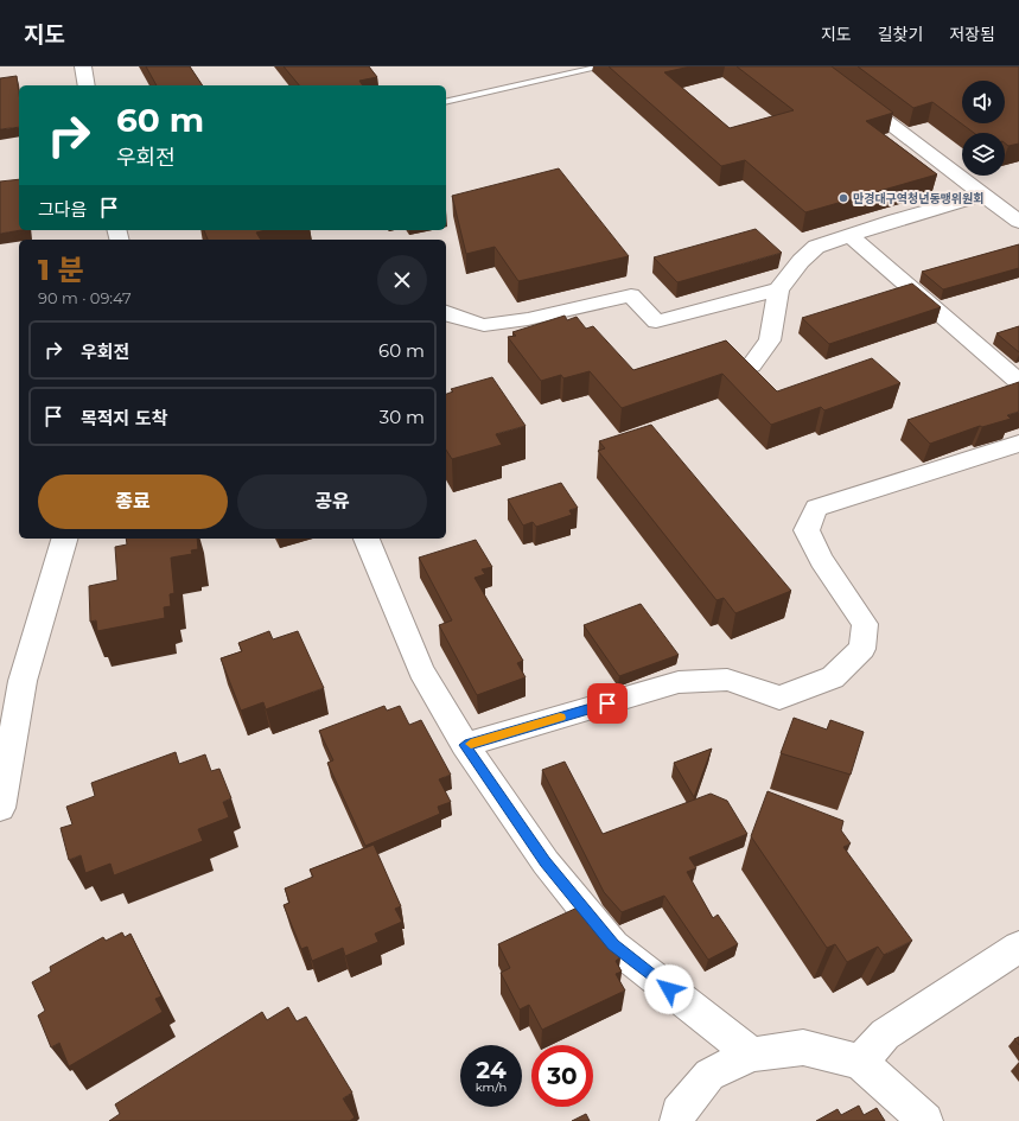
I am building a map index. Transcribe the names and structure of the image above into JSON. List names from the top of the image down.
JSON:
{
  "places": ["만경대구역청년동맹위원회"],
  "page": {
    "header": "지도",
    "nav": ["지도", "길찾기", "저장됨"],
    "turn": ["60 m", "우회전"],
    "then": "그다음",
    "heading": ["1 분", "90 m · 09:47"],
    "list": [
      {
        "name": "우회전",
        "value": "60 m"
      },
      {
        "name": "목적지 도착",
        "value": "30 m"
      }
    ],
    "buttons": ["종료", "공유"],
    "speed": "24 km/h",
    "limit": "30"
  }
}
